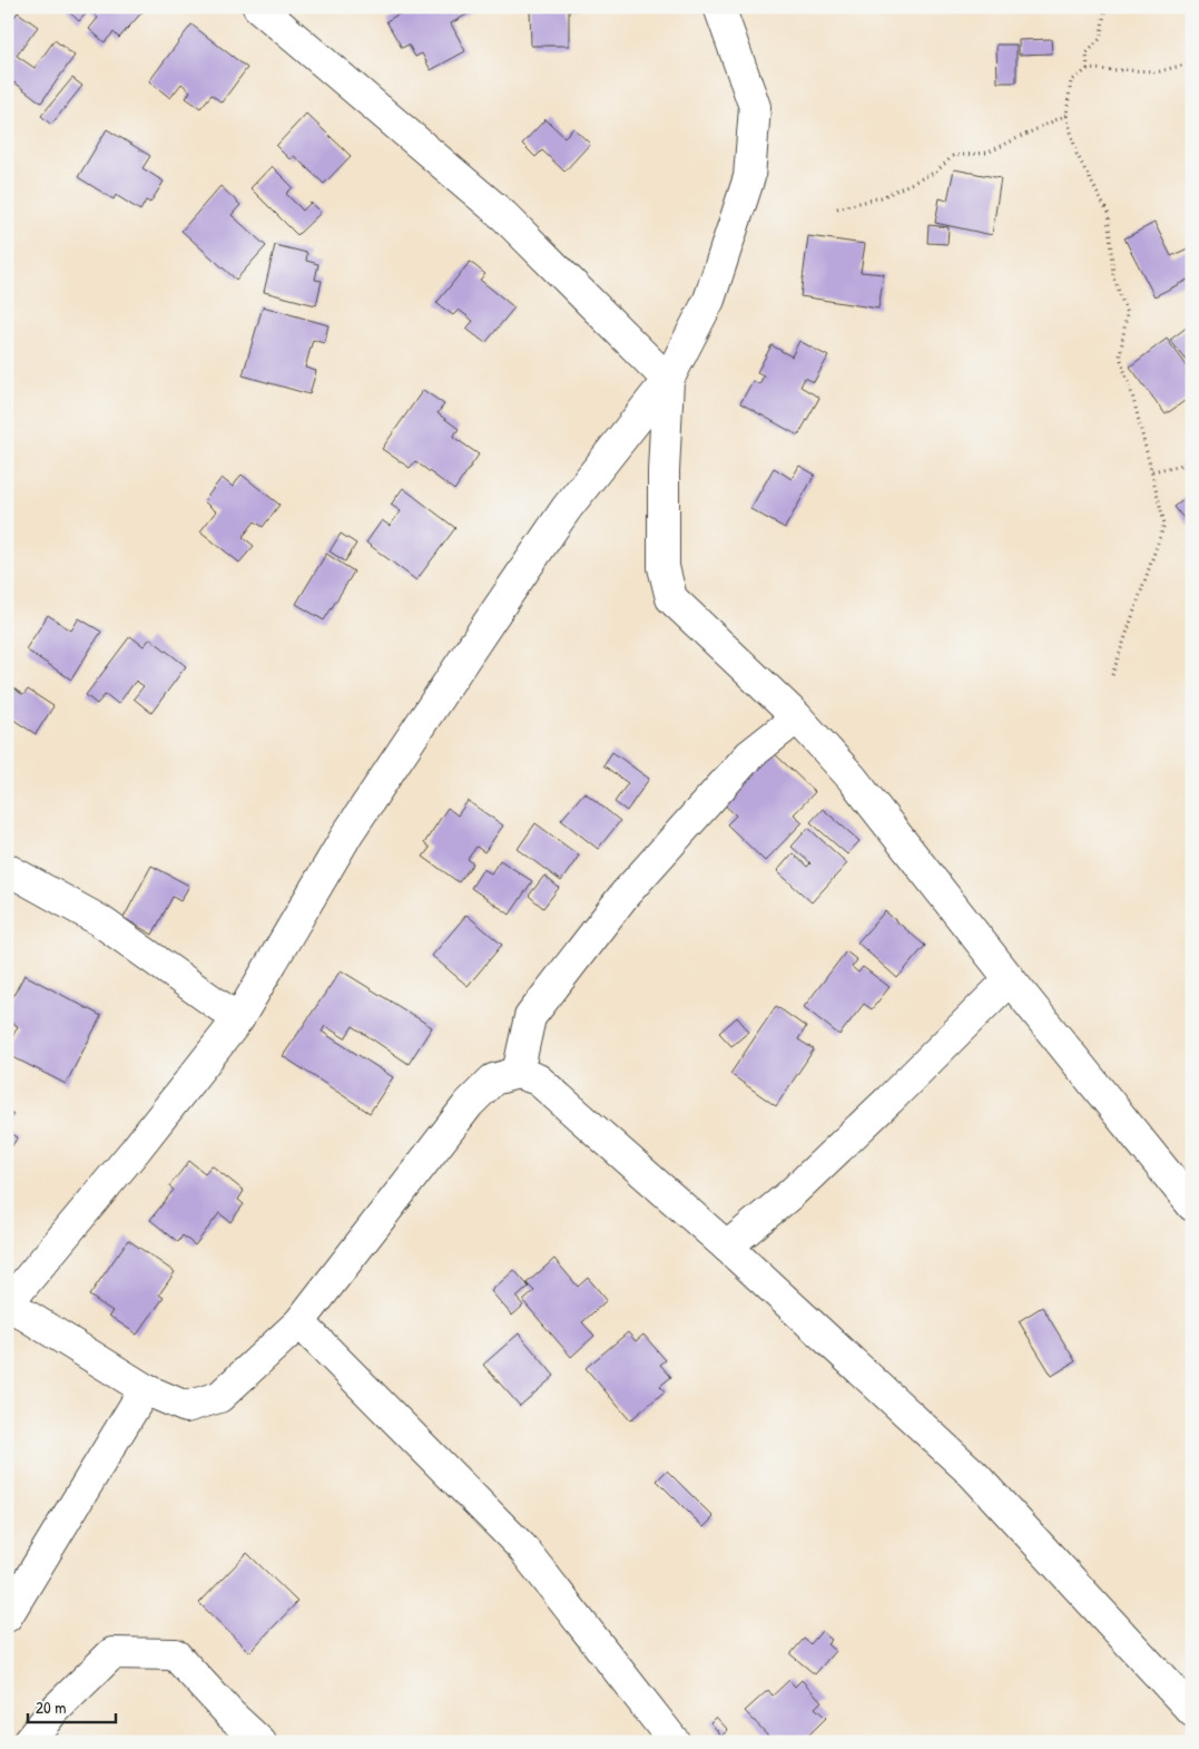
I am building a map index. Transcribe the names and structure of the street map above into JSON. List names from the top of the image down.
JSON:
{
  "scale_bar": "20 m"
}
